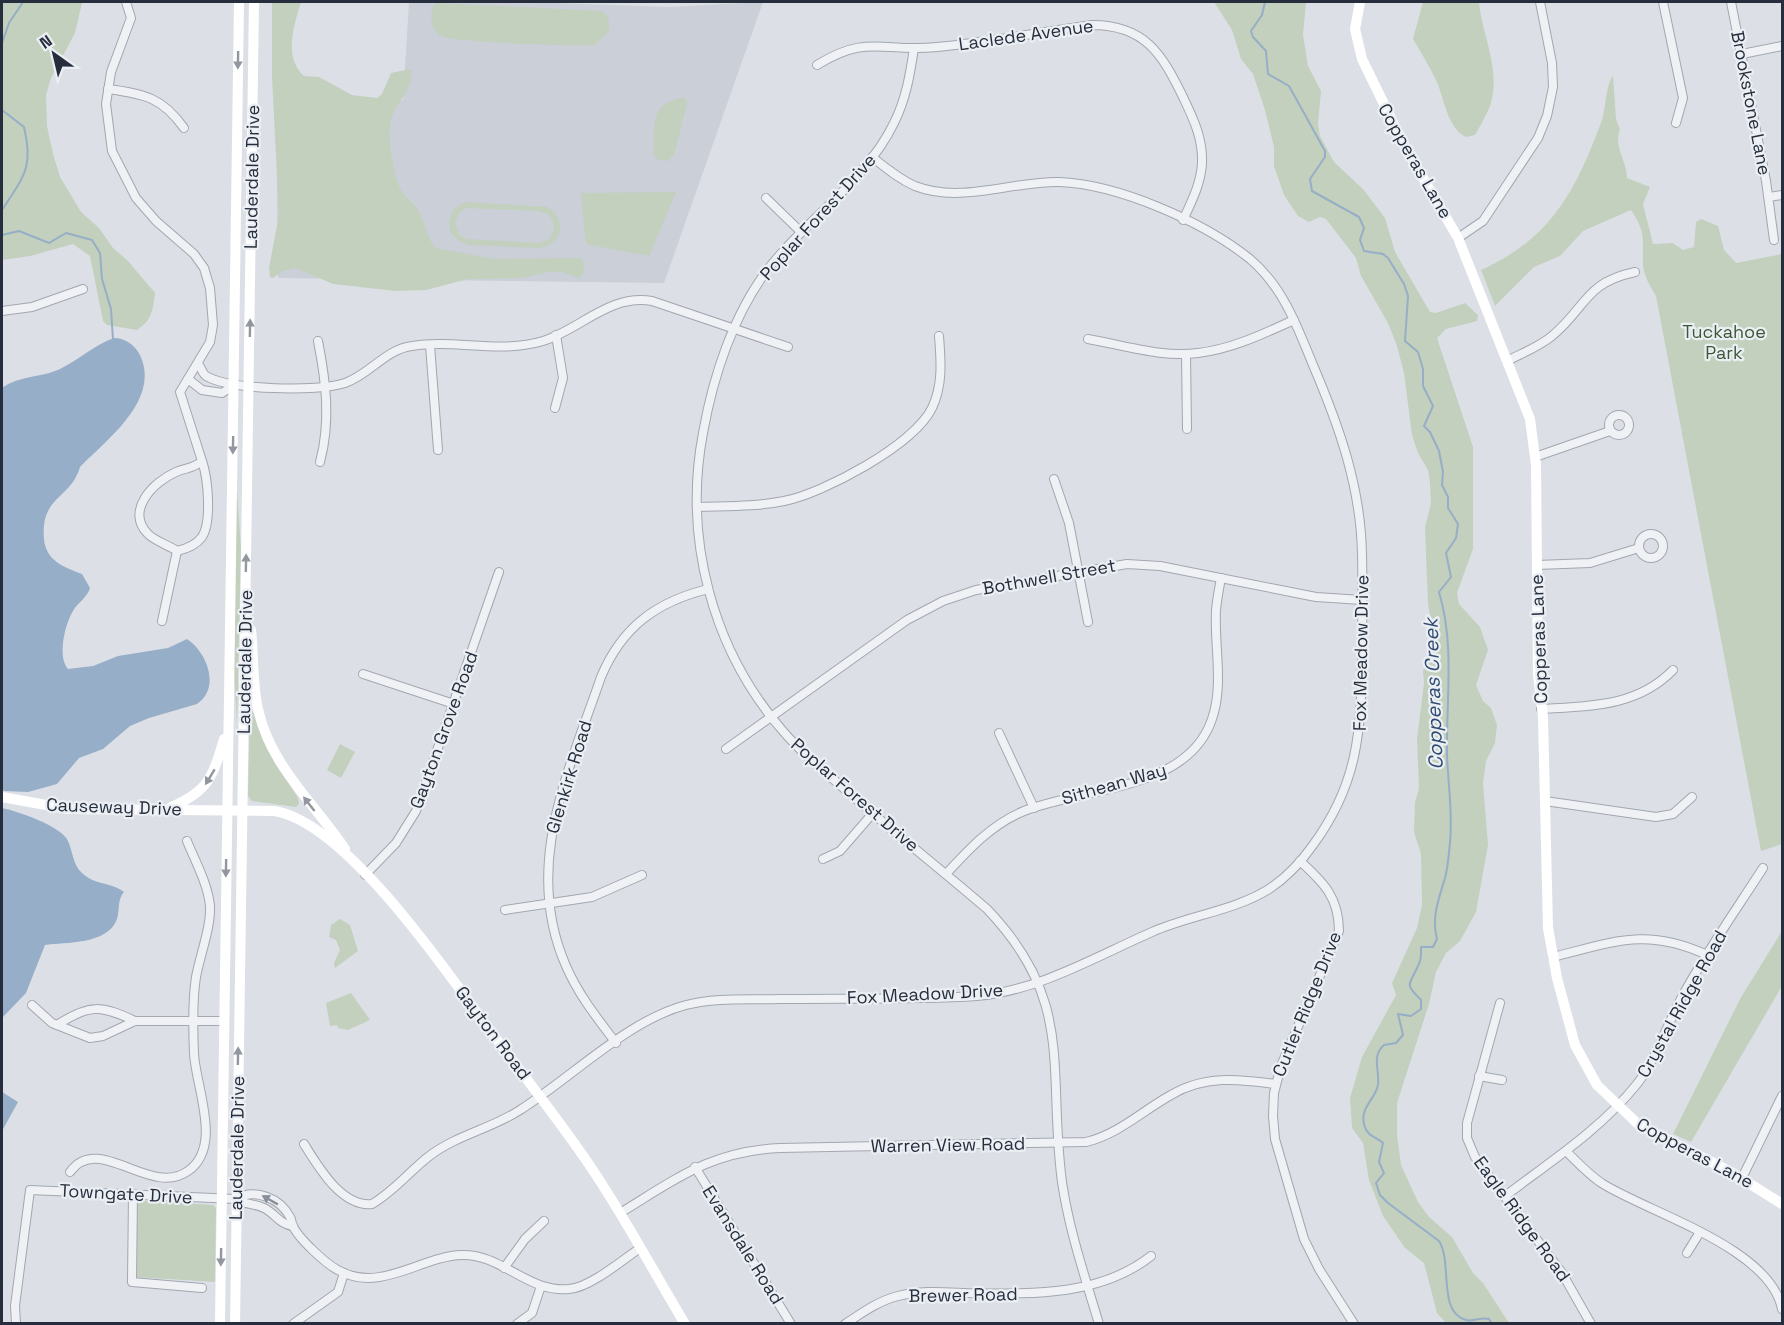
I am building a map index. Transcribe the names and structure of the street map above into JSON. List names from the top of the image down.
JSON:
{
  "streets": {
    "main road": [
      "Copperas Lane",
      "Lauderdale Drive",
      "Causeway Drive",
      "Gayton Road"
    ],
    "street": [
      "Laclede Avenue",
      "Brookstone Lane",
      "Poplar Forest Drive",
      "Bothwell Street",
      "Fox Meadow Drive",
      "Gayton Grove Road",
      "Glenkirk Road",
      "Sithean Way",
      "Cutler Ridge Drive",
      "Crystal Ridge Road",
      "Warren View Road",
      "Towngate Drive",
      "Eagle Ridge Road",
      "Evansdale Road",
      "Brewer Road"
    ]
  },
  "crossings": [
    ["Laclede Avenue", "Poplar Forest Drive"],
    ["Laclede Avenue", "Fox Meadow Drive"],
    ["Copperas Lane", "Crystal Ridge Road"],
    ["Lauderdale Drive", "Causeway Drive"],
    ["Lauderdale Drive", "Gayton Road"],
    ["Lauderdale Drive", "Towngate Drive"],
    ["Poplar Forest Drive", "Bothwell Street"],
    ["Poplar Forest Drive", "Fox Meadow Drive"],
    ["Poplar Forest Drive", "Glenkirk Road"],
    ["Poplar Forest Drive", "Sithean Way"],
    ["Poplar Forest Drive", "Warren View Road"],
    ["Poplar Forest Drive", "Brewer Road"],
    ["Bothwell Street", "Fox Meadow Drive"],
    ["Bothwell Street", "Sithean Way"],
    ["Fox Meadow Drive", "Glenkirk Road"],
    ["Fox Meadow Drive", "Cutler Ridge Drive"],
    ["Fox Meadow Drive", "Gayton Road"],
    ["Gayton Grove Road", "Gayton Road"],
    ["Causeway Drive", "Gayton Road"],
    ["Cutler Ridge Drive", "Warren View Road"],
    ["Crystal Ridge Road", "Eagle Ridge Road"],
    ["Gayton Road", "Warren View Road"],
    ["Warren View Road", "Evansdale Road"]
  ],
  "water": ["Copperas Creek"],
  "parks": ["Tuckahoe Park"],
  "north": "top left"
}
